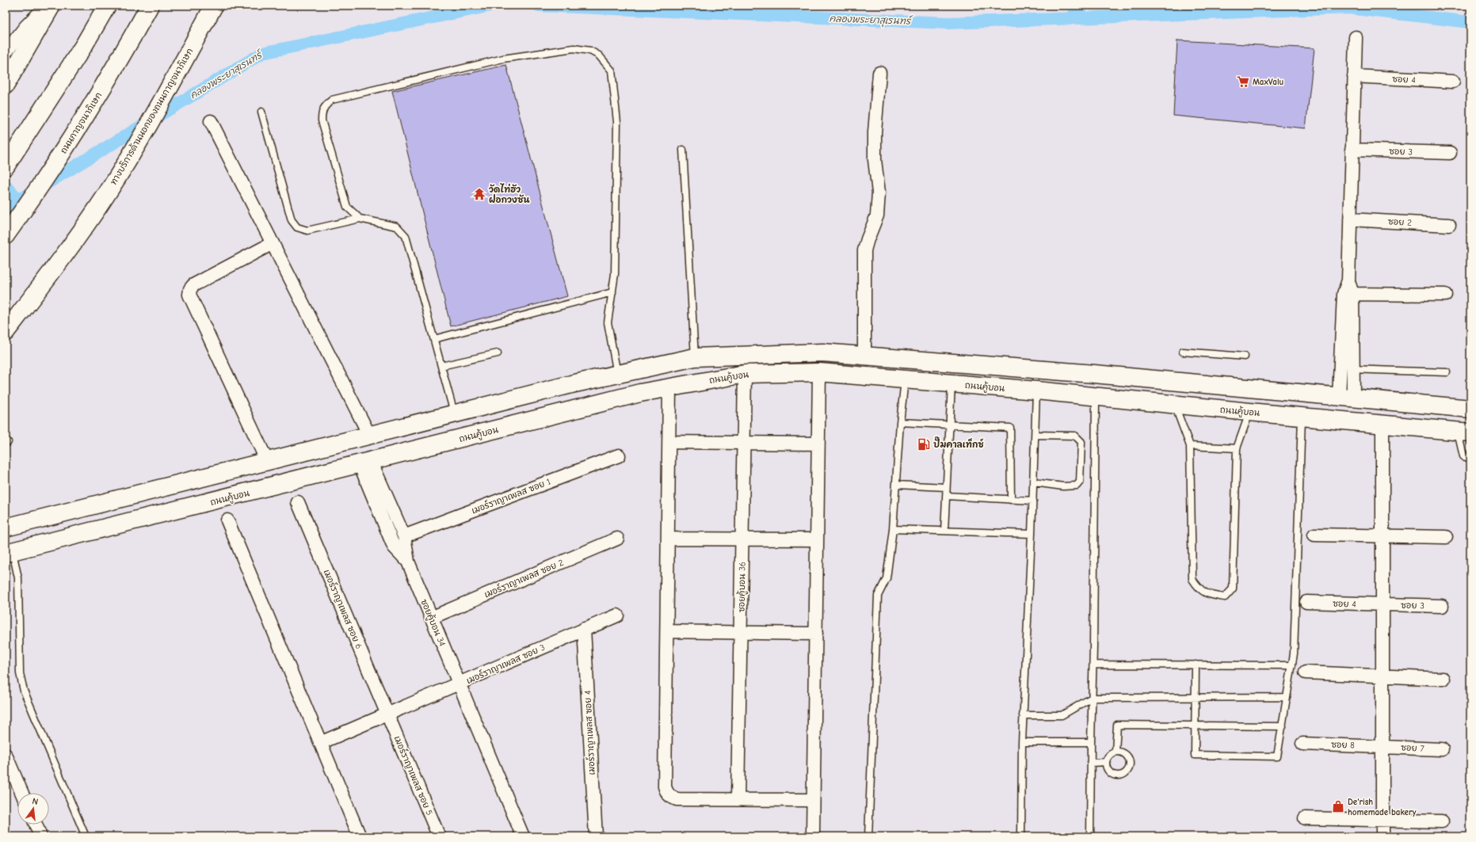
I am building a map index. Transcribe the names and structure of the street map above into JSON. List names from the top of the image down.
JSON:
{
  "streets": {
    "main road": ["ทางบริการด้านนอกของถนนกาญจนาภิเษก", "ถนนกาญจนาภิเษก", "ถนนคู้บอน"],
    "street": [
      "ซอย 4",
      "ซอย 3",
      "ซอย 2",
      "เมอร์ราญาเพลส ซอย 1",
      "เมอร์ราญาเพลส ซอย 2",
      "ซอยคู้บอน 36",
      "เมอร์ราญาเพลส ซอย 6",
      "ซอยคู้บอน 34",
      "เมอร์ราญาเพลส ซอย 3",
      "เมอร์ราญาเพลส ซอย 4",
      "ซอย 8",
      "ซอย 7",
      "เมอร์ราญาเพลส ซอย 5"
    ]
  },
  "crossings": [
    ["ซอย 4", "ซอย 3"],
    ["ถนนคู้บอน", "ซอยคู้บอน 36"],
    ["ถนนคู้บอน", "ซอยคู้บอน 34"],
    ["เมอร์ราญาเพลส ซอย 1", "ซอยคู้บอน 34"],
    ["เมอร์ราญาเพลส ซอย 2", "ซอยคู้บอน 34"],
    ["เมอร์ราญาเพลส ซอย 6", "เมอร์ราญาเพลส ซอย 5"],
    ["ซอยคู้บอน 34", "เมอร์ราญาเพลส ซอย 3"],
    ["เมอร์ราญาเพลส ซอย 3", "เมอร์ราญาเพลส ซอย 4"],
    ["ซอย 8", "ซอย 7"]
  ],
  "water": ["คลองพระยาสุเรนทร์"],
  "places": {
    "supermarket": ["MaxValu"],
    "temple": ["วัดไท่ฮัว ฝอกวงซัน"],
    "fuel station": ["ปั๊มคาลเท็กซ์"],
    "shop": ["De'rish homemade bakery"]
  },
  "north": "top"
}
